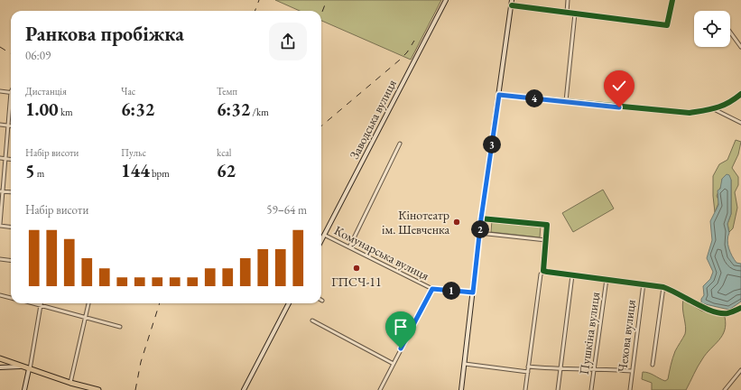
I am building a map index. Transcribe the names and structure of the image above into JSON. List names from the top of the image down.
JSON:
{
  "streets": {
    "main road": ["Заводська вулиця"],
    "street": ["Комунарська вулиця", "Пушкіна вулиця", "Чехова вулиця"]
  },
  "crossings": [
    ["Заводська вулиця", "Комунарська вулиця"]
  ],
  "places": ["Кінотеатр ім. Шевченка", "ГПСЧ-11"],
  "page": {
    "heading": ["Ранкова пробіжка", "06:09"],
    "stats": [
      ["Дистанція", "1.00 km"],
      ["Час", "6:32"],
      ["Темп", "6:32 /km"],
      ["Набір висоти", "5 m"],
      ["Пульс", "144 bpm"],
      ["kcal", "62"]
    ],
    "pins": [
      "4",
      "3",
      "2",
      "1"
    ],
    "chart": ["Набір висоти", "59–64 m"]
  }
}
